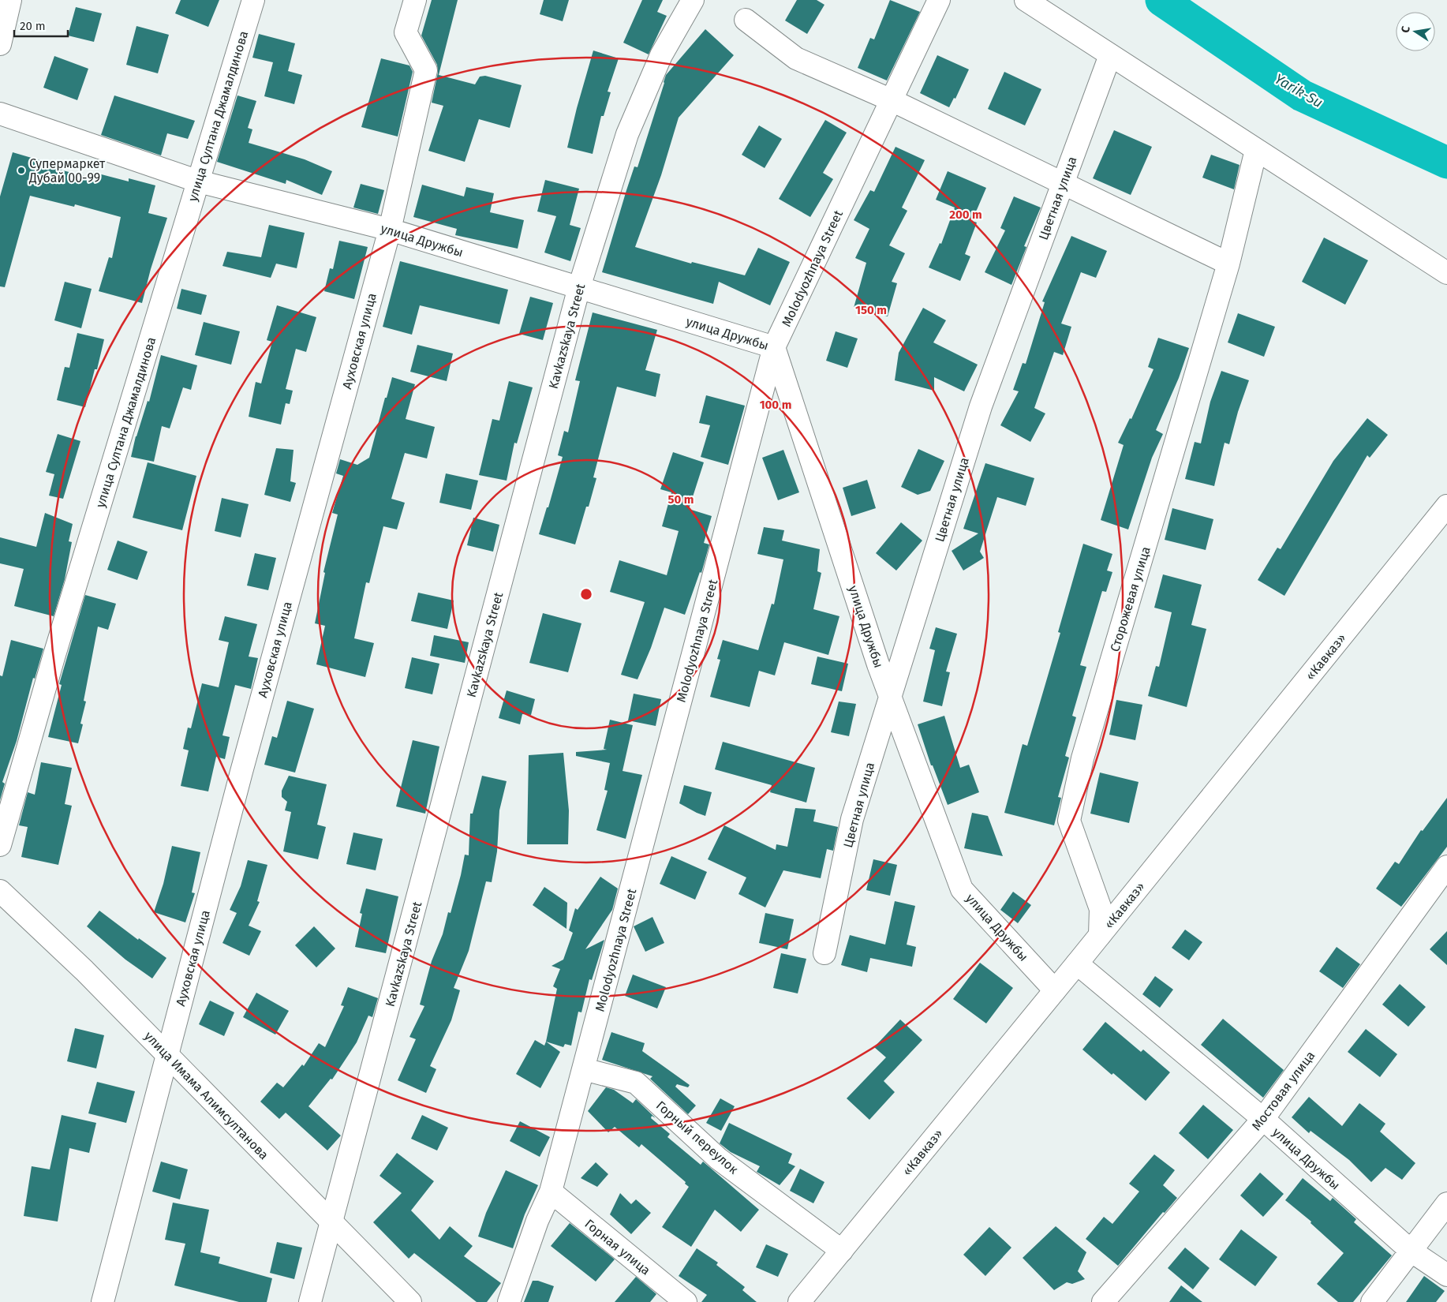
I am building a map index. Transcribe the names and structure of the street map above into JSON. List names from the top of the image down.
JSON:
{
  "streets": {
    "main road": [
      "улица Султана Джамалдинова",
      "Цветная улица",
      "улица Дружбы",
      "Molodyozhnaya Street",
      "Kavkazskaya Street",
      "Ауховская улица",
      "Сторожевая улица",
      "«Кавказ»",
      "Мостовая улица",
      "улица Имама Алимсултанова",
      "Горный переулок",
      "Горная улица"
    ]
  },
  "crossings": [
    ["улица Султана Джамалдинова", "улица Дружбы"],
    ["Цветная улица", "улица Дружбы"],
    ["улица Дружбы", "Molodyozhnaya Street"],
    ["улица Дружбы", "Kavkazskaya Street"],
    ["улица Дружбы", "Ауховская улица"],
    ["улица Дружбы", "«Кавказ»"],
    ["улица Дружбы", "Мостовая улица"],
    ["Molodyozhnaya Street", "Горный переулок"],
    ["Molodyozhnaya Street", "Горная улица"],
    ["Kavkazskaya Street", "улица Имама Алимсултанова"],
    ["Ауховская улица", "улица Имама Алимсултанова"],
    ["Сторожевая улица", "«Кавказ»"],
    ["«Кавказ»", "Горный переулок"]
  ],
  "water": ["Yarik-Su"],
  "places": ["Супермаркет Дубай 00-99"],
  "scale_bar": "20 m",
  "north": "left",
  "rings": [
    "200 m",
    "150 m",
    "100 m",
    "50 m"
  ]
}
